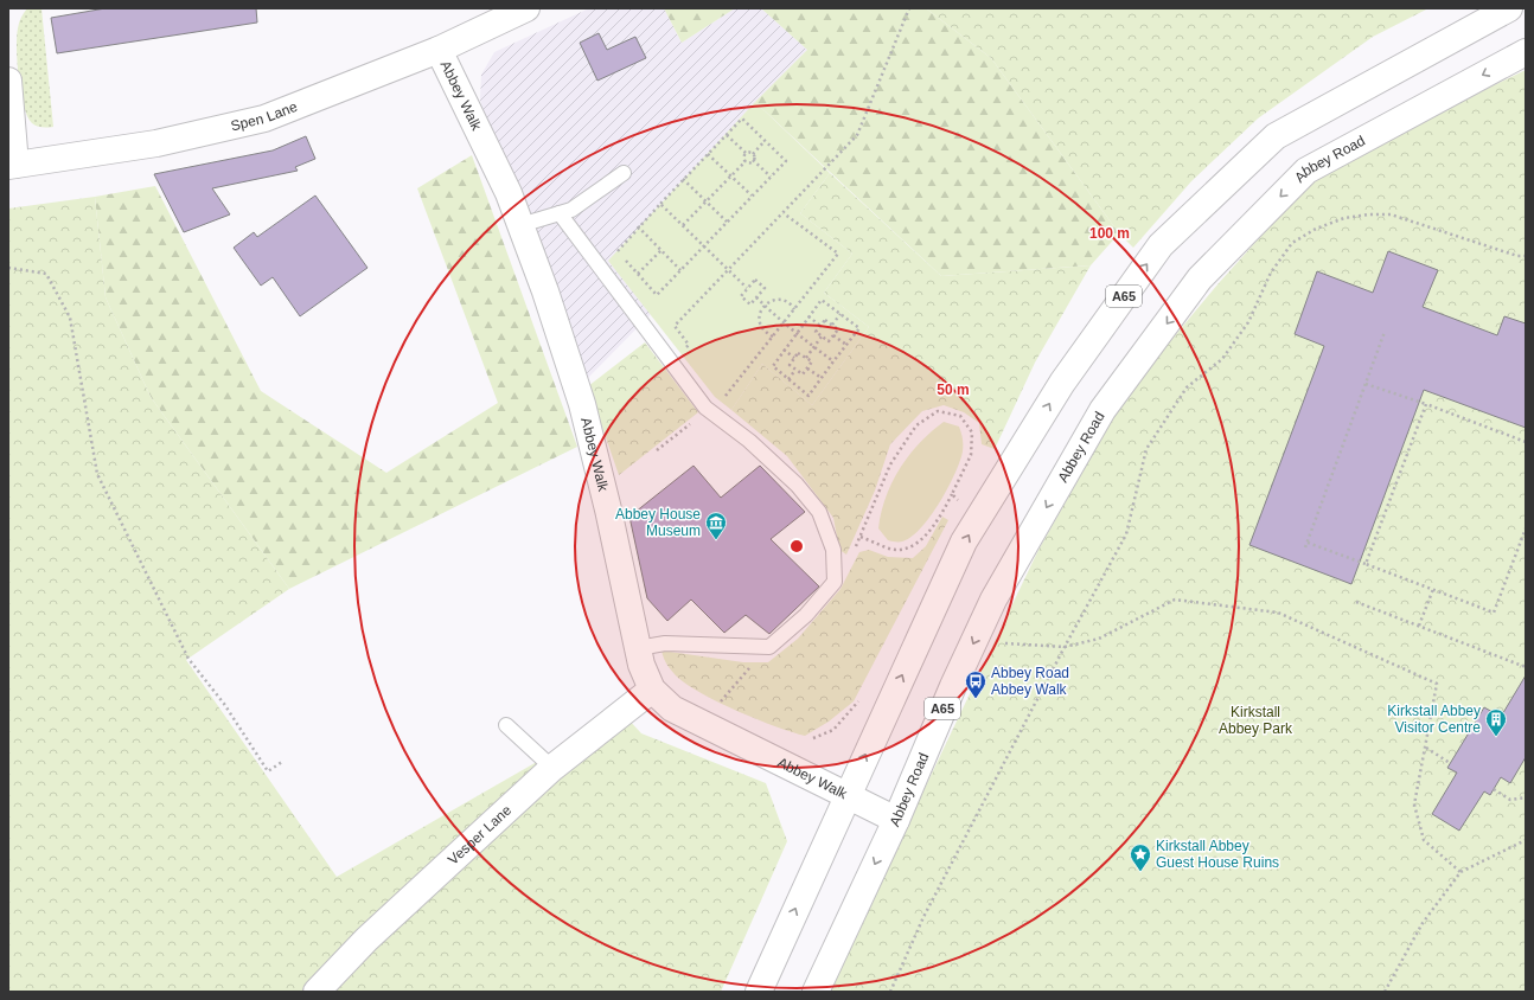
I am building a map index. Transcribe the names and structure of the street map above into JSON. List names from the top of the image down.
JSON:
{
  "streets": {
    "main road": [
      "Abbey Walk",
      "Spen Lane",
      "Abbey Road",
      "A65",
      "Vesper Lane"
    ]
  },
  "crossings": [
    ["Abbey Walk", "Spen Lane"],
    ["Abbey Walk", "Abbey Road"],
    ["Abbey Walk", "A65"],
    ["Abbey Walk", "Vesper Lane"]
  ],
  "parks": ["Kirkstall Abbey Park"],
  "places": {
    "museum": ["Abbey House Museum"],
    "bus stop": ["Abbey Road Abbey Walk"],
    "building": ["Kirkstall Abbey Visitor Centre"],
    "place": ["Kirkstall Abbey Guest House Ruins"]
  },
  "rings": ["100 m", "50 m"]
}
